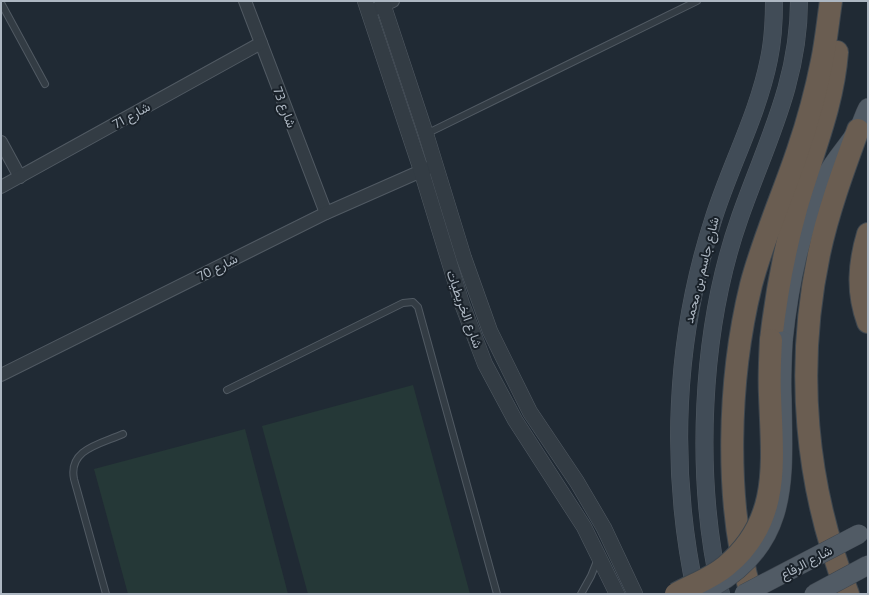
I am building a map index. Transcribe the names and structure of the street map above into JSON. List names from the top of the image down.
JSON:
{
  "streets": {
    "main road": ["شارع جاسم بن محمد", "شارع الرفاع"],
    "street": [
      "شارع 73",
      "شارع 71",
      "شارع 70",
      "شارع الخريطيات"
    ]
  },
  "crossings": [
    ["شارع 73", "شارع 71"],
    ["شارع 73", "شارع 70"],
    ["شارع 70", "شارع الخريطيات"]
  ]
}
